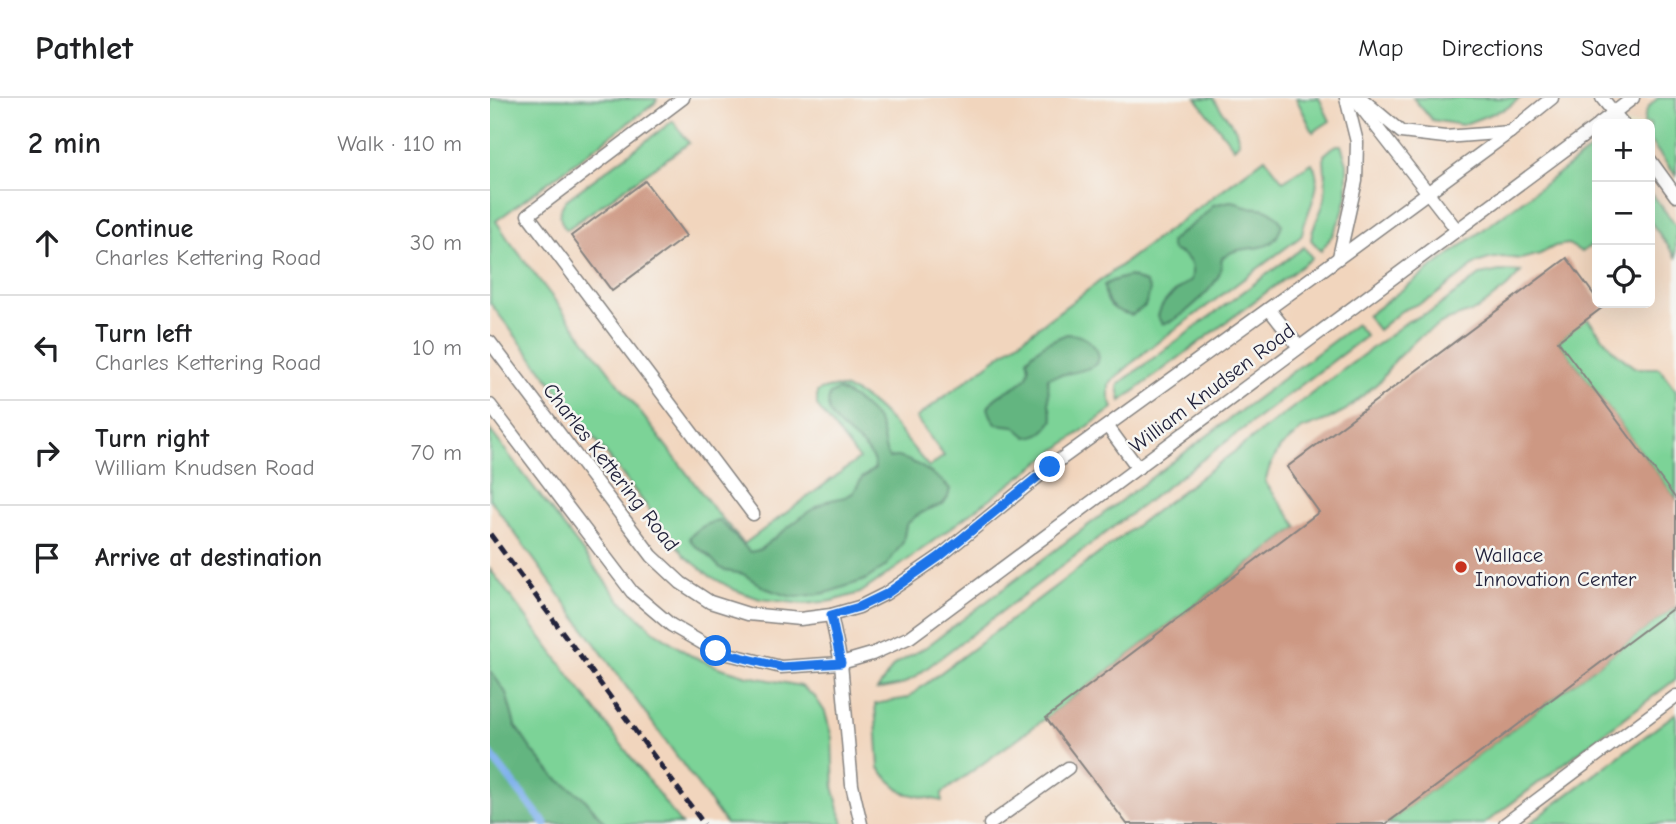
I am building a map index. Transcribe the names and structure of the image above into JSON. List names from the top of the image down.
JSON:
{
  "streets": {
    "lane": ["William Knudsen Road", "Charles Kettering Road"]
  },
  "crossings": [
    ["William Knudsen Road", "Charles Kettering Road"]
  ],
  "places": ["Wallace Innovation Center"],
  "page": {
    "header": "Pathlet",
    "nav": ["Map", "Directions", "Saved"],
    "heading": ["2 min", "Walk · 110 m"],
    "map_buttons": ["+", "−"],
    "list": [
      ["Continue", "Charles Kettering Road", "30 m"],
      ["Turn left", "Charles Kettering Road", "10 m"],
      ["Turn right", "William Knudsen Road", "70 m"],
      "Arrive at destination"
    ]
  }
}
